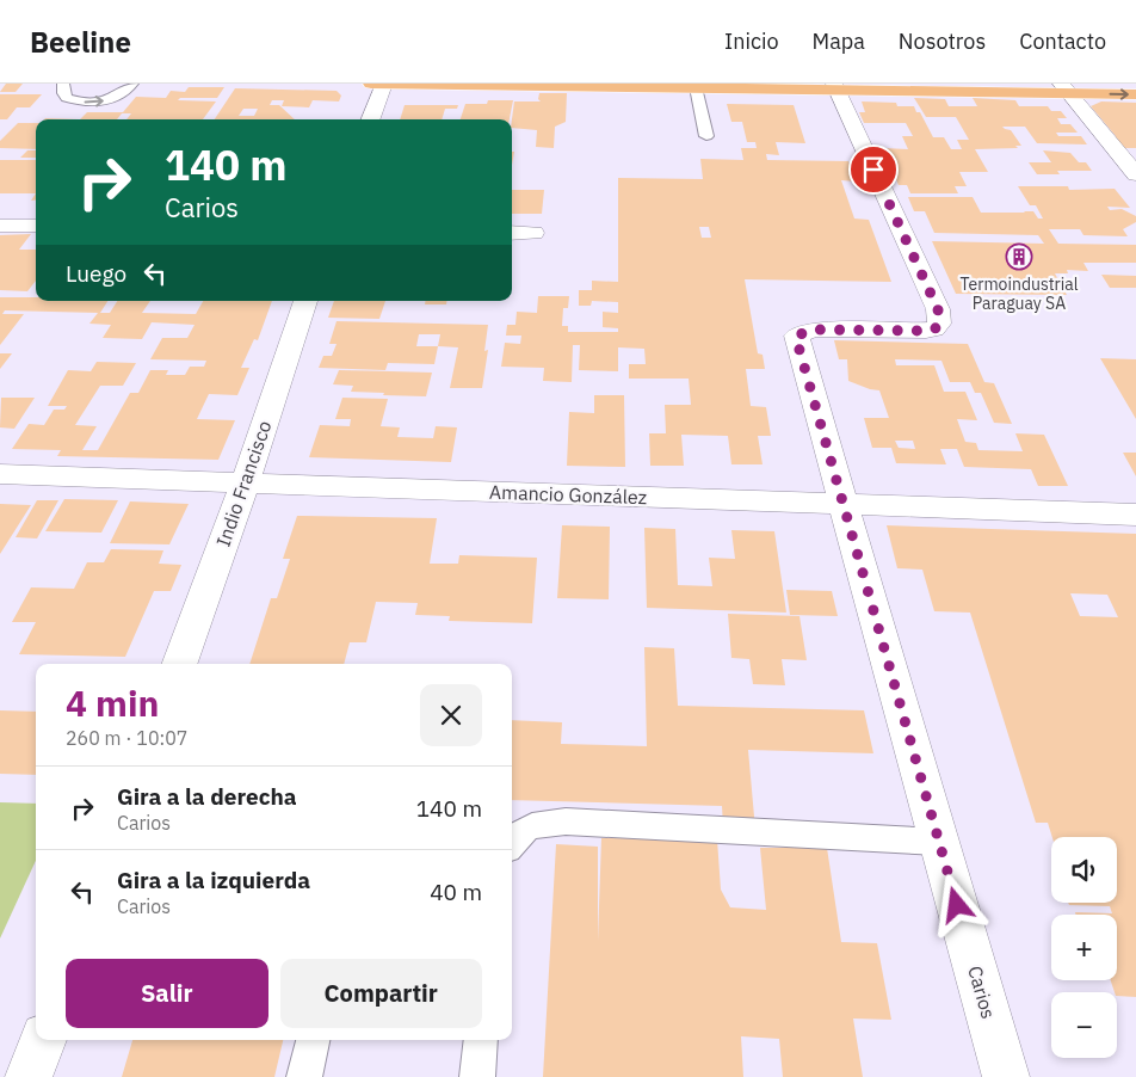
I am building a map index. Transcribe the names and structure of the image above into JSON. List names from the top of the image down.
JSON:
{
  "streets": {
    "street": ["Indio Francisco", "Amancio González", "Carios"]
  },
  "crossings": [
    ["Indio Francisco", "Amancio González"],
    ["Amancio González", "Carios"]
  ],
  "places": {
    "building": ["Termoindustrial Paraguay SA"]
  },
  "page": {
    "header": "Beeline",
    "nav": [
      "Inicio",
      "Mapa",
      "Nosotros",
      "Contacto"
    ],
    "turn": ["140 m", "Carios"],
    "then": "Luego",
    "heading": ["4 min", "260 m · 10:07"],
    "list": [
      {
        "name": "Gira a la derecha",
        "note": "Carios",
        "value": "140 m"
      },
      {
        "name": "Gira a la izquierda",
        "note": "Carios",
        "value": "40 m"
      }
    ],
    "map_buttons": ["+", "−"],
    "buttons": ["Salir", "Compartir"]
  }
}
